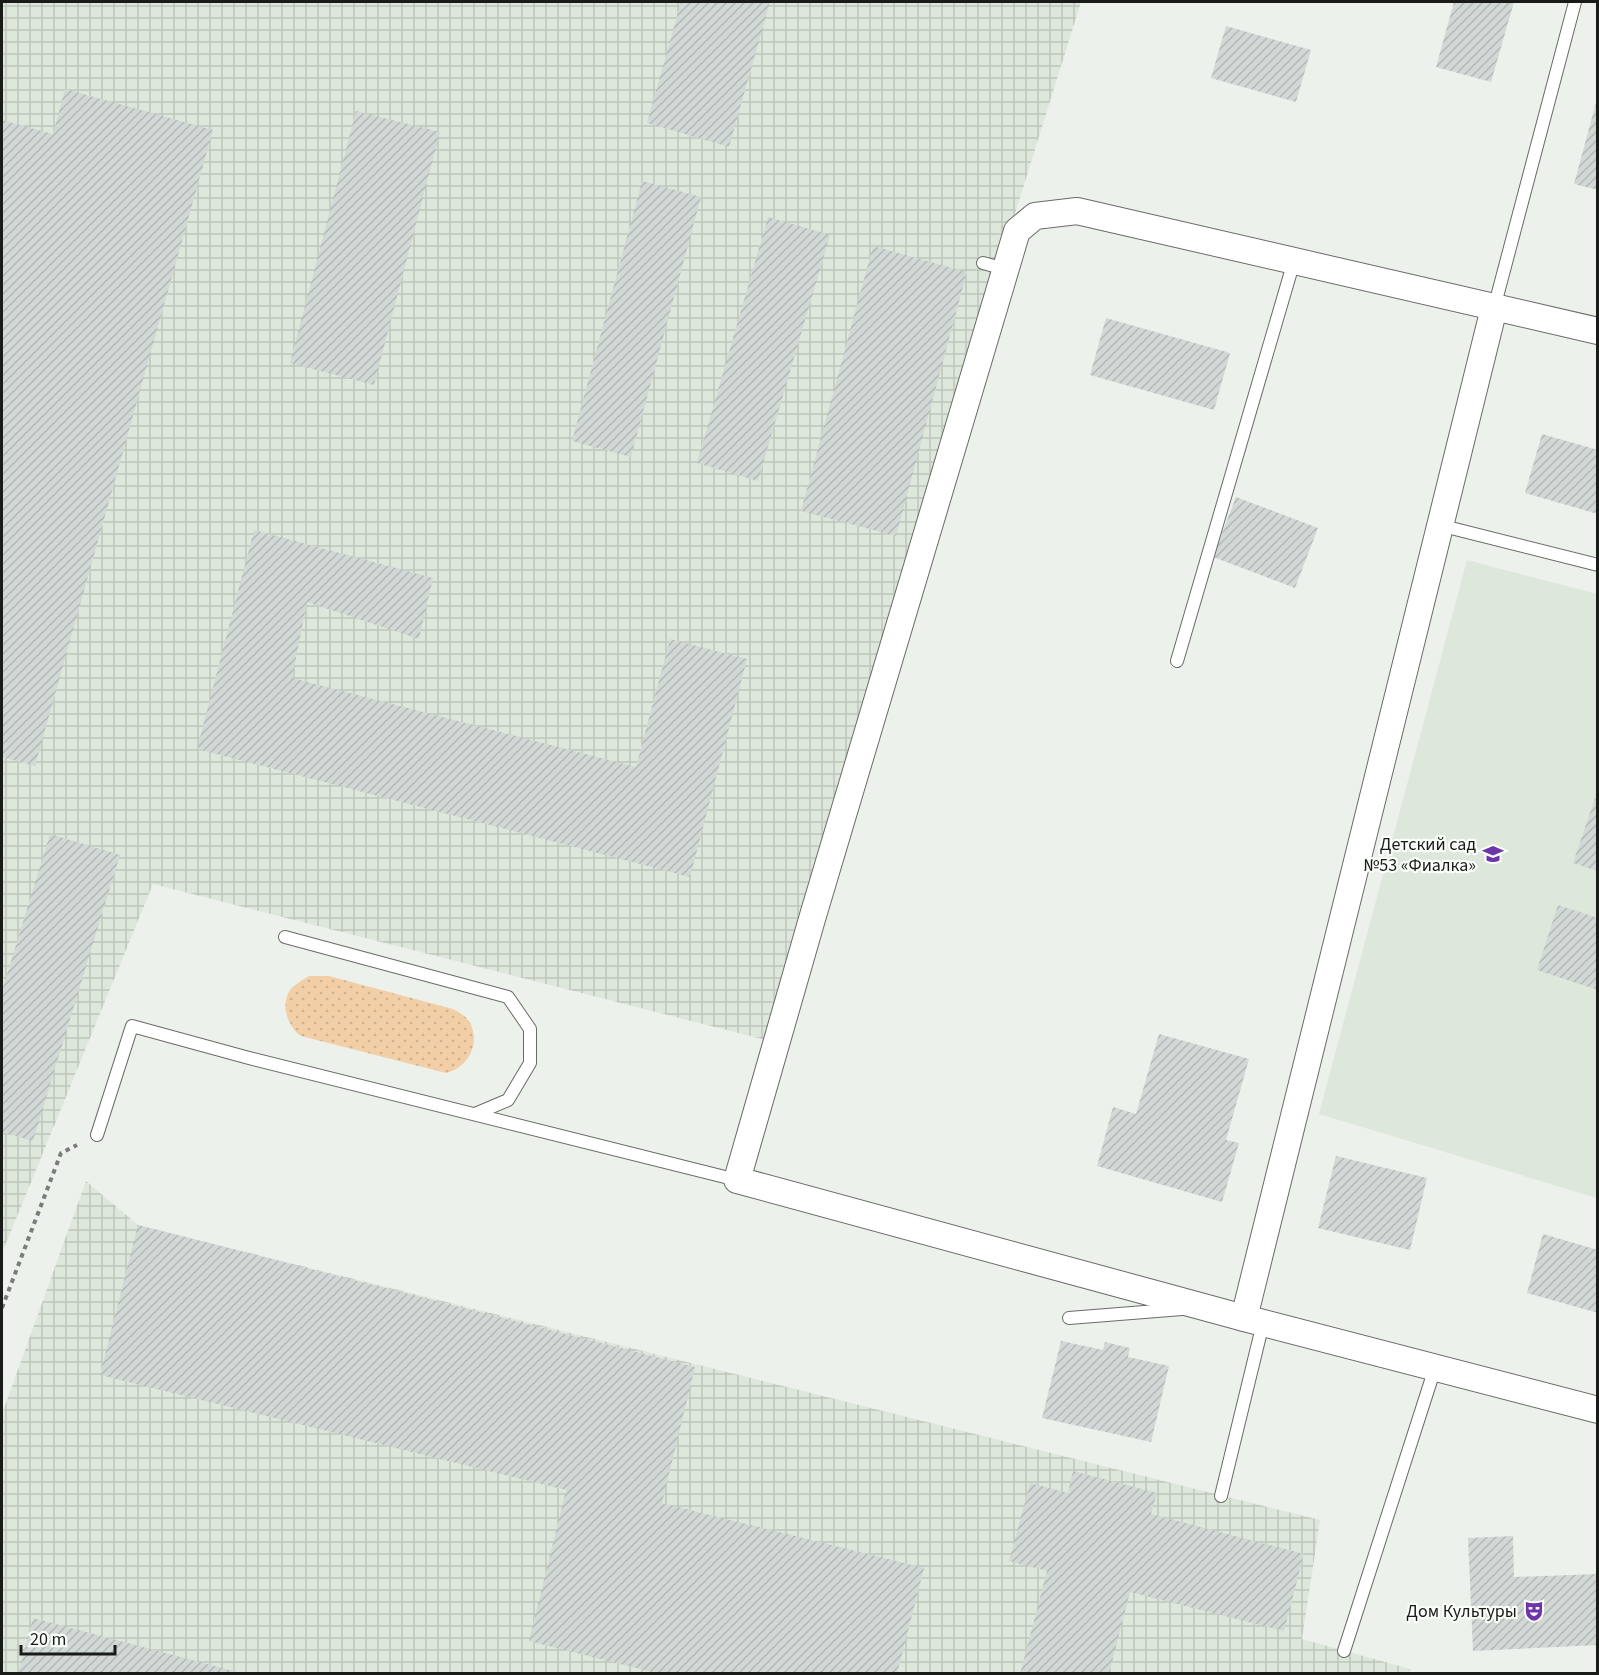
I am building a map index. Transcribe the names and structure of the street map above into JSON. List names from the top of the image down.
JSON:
{
  "places": {
    "school or university": ["Детский сад №53 «Фиалка»"],
    "theatre": ["Дом Культуры"]
  },
  "scale_bar": "20 m"
}
